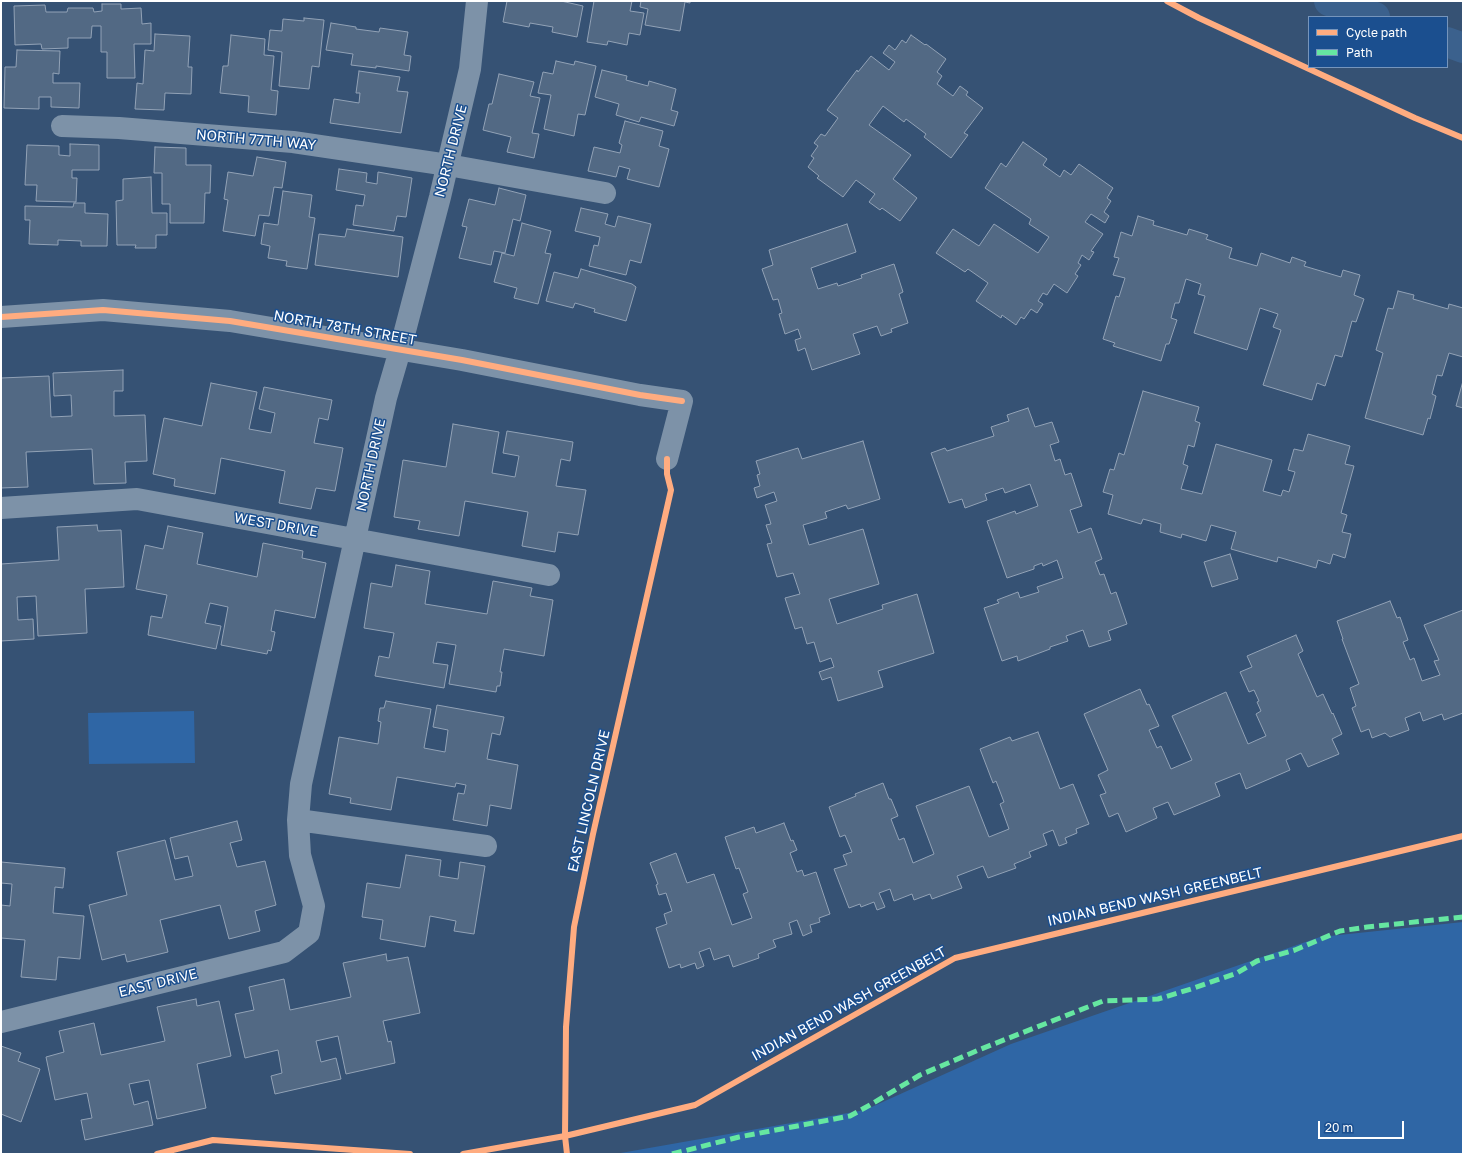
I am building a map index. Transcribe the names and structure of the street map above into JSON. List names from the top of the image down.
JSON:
{
  "streets": {
    "street": [
      "NORTH 77TH WAY",
      "NORTH DRIVE",
      "NORTH 78TH STREET",
      "WEST DRIVE",
      "EAST DRIVE"
    ],
    "cycle path": ["EAST LINCOLN DRIVE", "INDIAN BEND WASH GREENBELT"]
  },
  "crossings": [
    ["NORTH 77TH WAY", "NORTH DRIVE"],
    ["NORTH DRIVE", "NORTH 78TH STREET"],
    ["NORTH DRIVE", "WEST DRIVE"],
    ["NORTH DRIVE", "EAST DRIVE"]
  ],
  "legend": ["Cycle path", "Path"],
  "scale_bar": "20 m"
}
